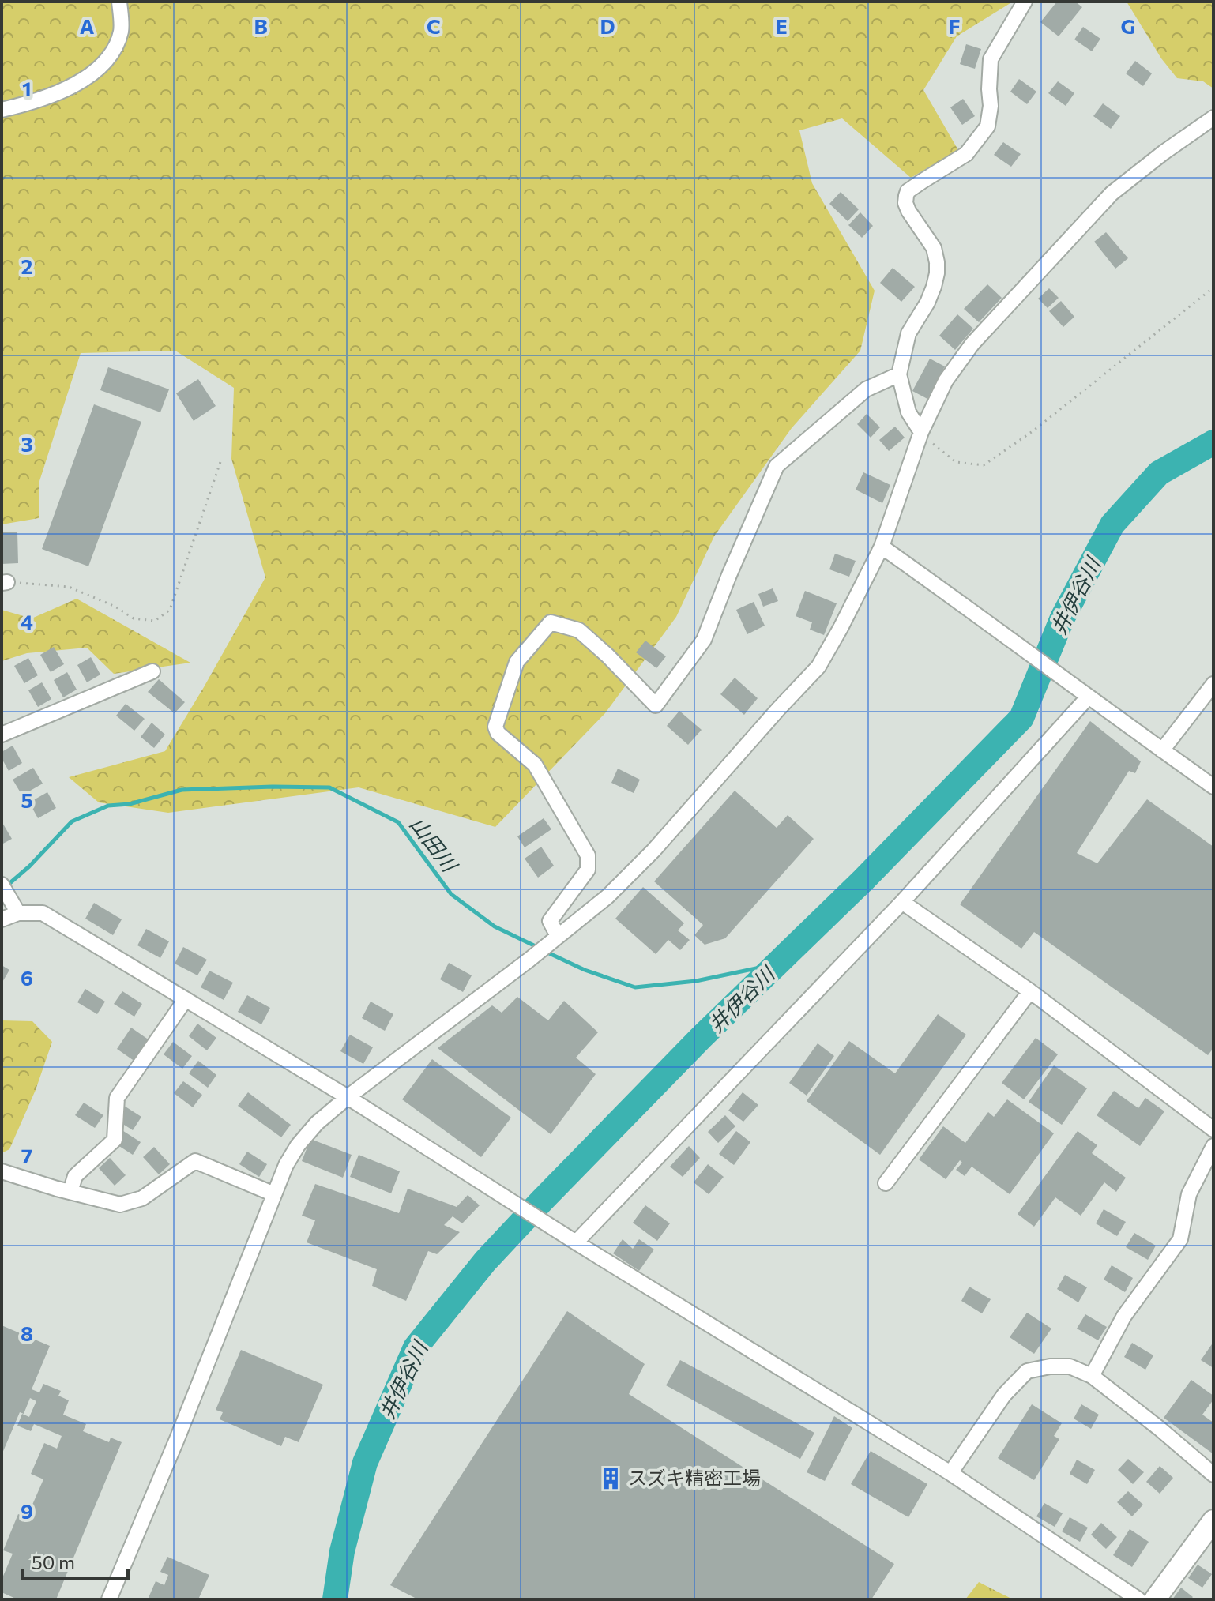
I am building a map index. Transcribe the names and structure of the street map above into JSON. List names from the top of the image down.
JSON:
{
  "water": ["井伊谷川", "山田川"],
  "places": {
    "building": ["スズキ精密工場"]
  },
  "scale_bar": "50 m",
  "grid": {
    "columns": [
      "A",
      "B",
      "C",
      "D",
      "E",
      "F",
      "G"
    ],
    "rows": [
      "1",
      "2",
      "3",
      "4",
      "5",
      "6",
      "7",
      "8",
      "9"
    ]
  }
}
